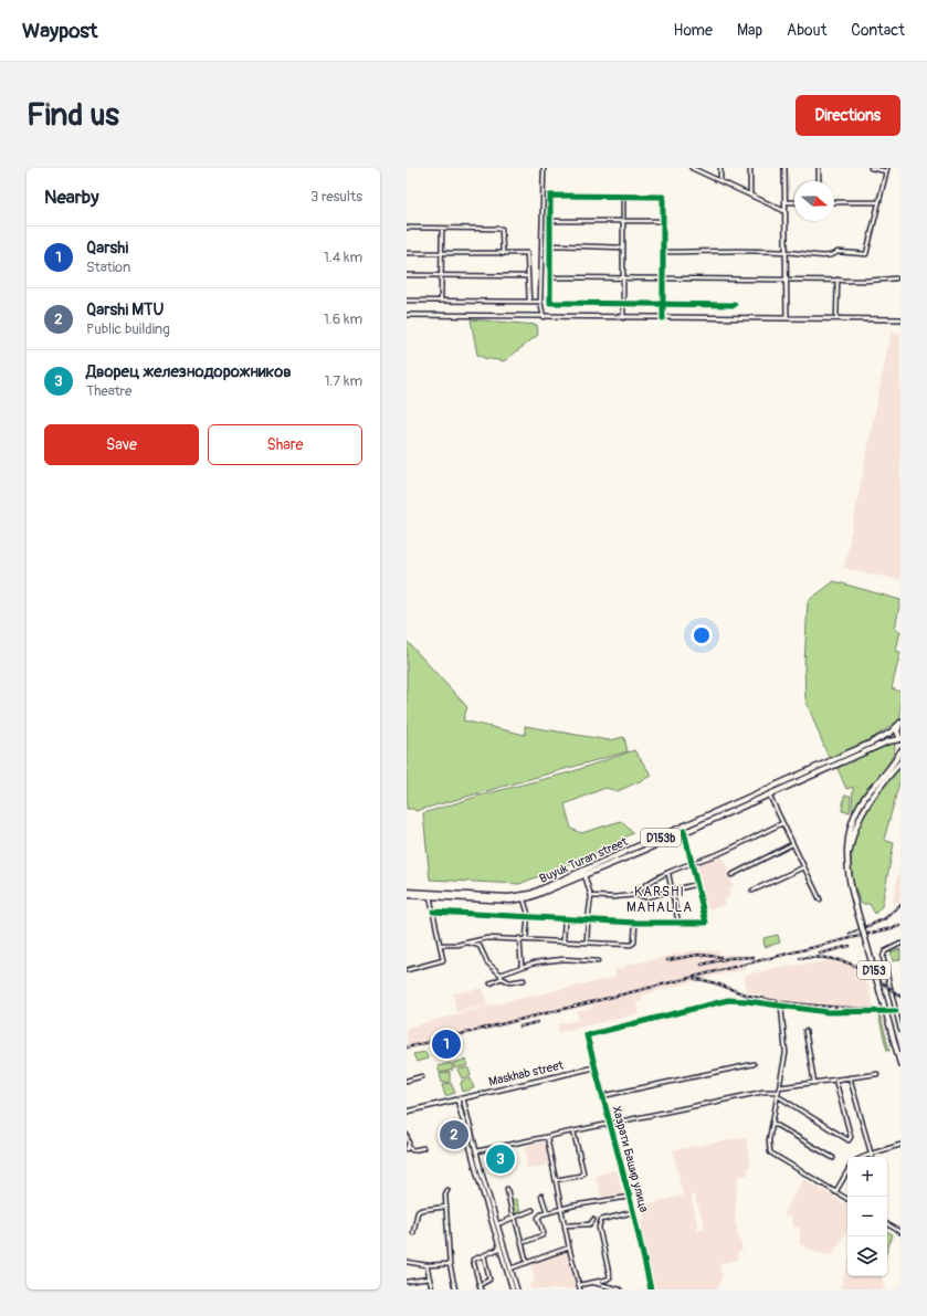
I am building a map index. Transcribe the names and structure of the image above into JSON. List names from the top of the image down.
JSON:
{
  "streets": {
    "main road": ["D153b", "Buyuk Turan street", "D153"],
    "street": ["Maskhab street", "Хазрати Башир улица"]
  },
  "crossings": [
    ["Maskhab street", "Хазрати Башир улица"]
  ],
  "districts": ["KARSHI MAHALLA"],
  "north": "right",
  "page": {
    "header": "Waypost",
    "nav": [
      "Home",
      "Map",
      "About",
      "Contact"
    ],
    "buttons": [
      "Directions",
      ["Save", "Share"]
    ],
    "title": "Find us",
    "heading": ["Nearby", "3 results"],
    "list": [
      {
        "mark": "1",
        "name": "Qarshi",
        "note": "Station",
        "value": "1.4 km"
      },
      {
        "mark": "2",
        "name": "Qarshi MTU",
        "note": "Public building",
        "value": "1.6 km"
      },
      {
        "mark": "3",
        "name": "Дворец железнодорожников",
        "note": "Theatre",
        "value": "1.7 km"
      }
    ],
    "pins": ["1", "2", "3"],
    "map_buttons": ["+", "−"]
  }
}
